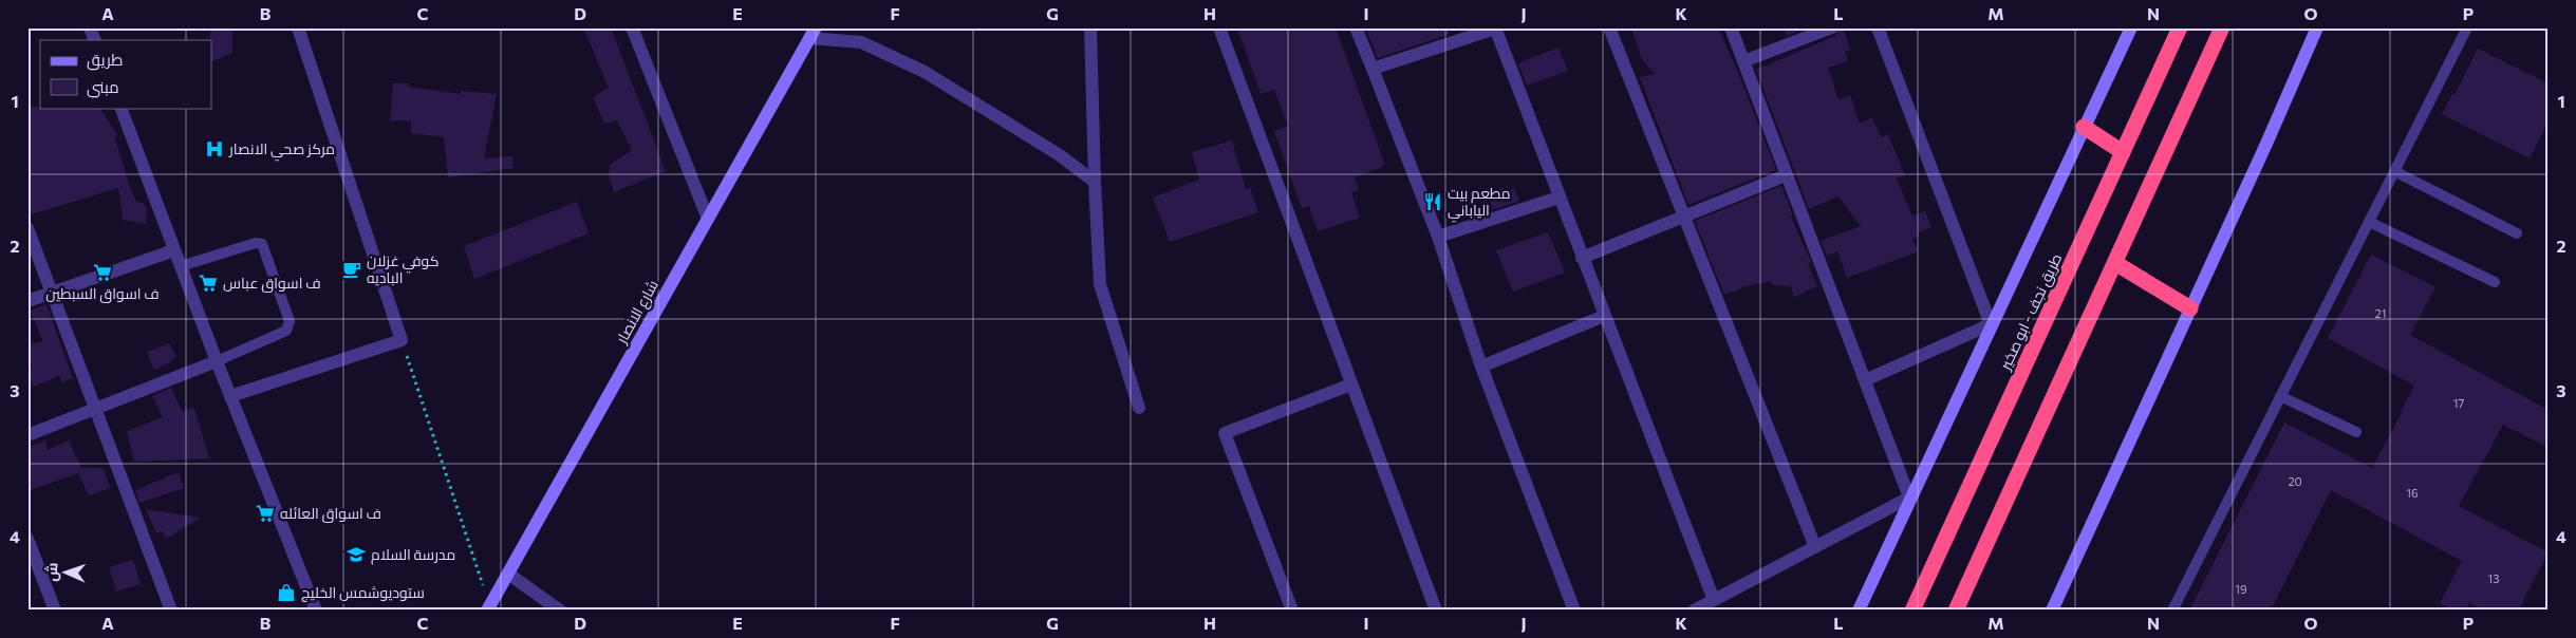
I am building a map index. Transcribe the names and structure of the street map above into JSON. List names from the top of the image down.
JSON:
{
  "streets": {
    "highway": ["طريق نجف - ابو صخير"],
    "main road": ["شارع الانصار"]
  },
  "places": {
    "hospital": ["مركز صحي الانصار"],
    "restaurant": ["مطعم بيت الياباني"],
    "cafe": ["كوفي غزلان الباديه"],
    "supermarket": ["ف اسواق السبطين", "ف اسواق عباس", "ف اسواق العائله"],
    "school or university": ["مدرسة السلام"],
    "shop": ["ستوديوشمس الخليج"]
  },
  "house_numbers": [
    "21",
    "17",
    "20",
    "16",
    "13",
    "19"
  ],
  "legend": ["طريق", "مبنى"],
  "north": "left",
  "grid": {
    "columns": [
      "A",
      "B",
      "C",
      "D",
      "E",
      "F",
      "G",
      "H",
      "I",
      "J",
      "K",
      "L",
      "M",
      "N",
      "O",
      "P"
    ],
    "rows": [
      "1",
      "2",
      "3",
      "4"
    ]
  }
}
